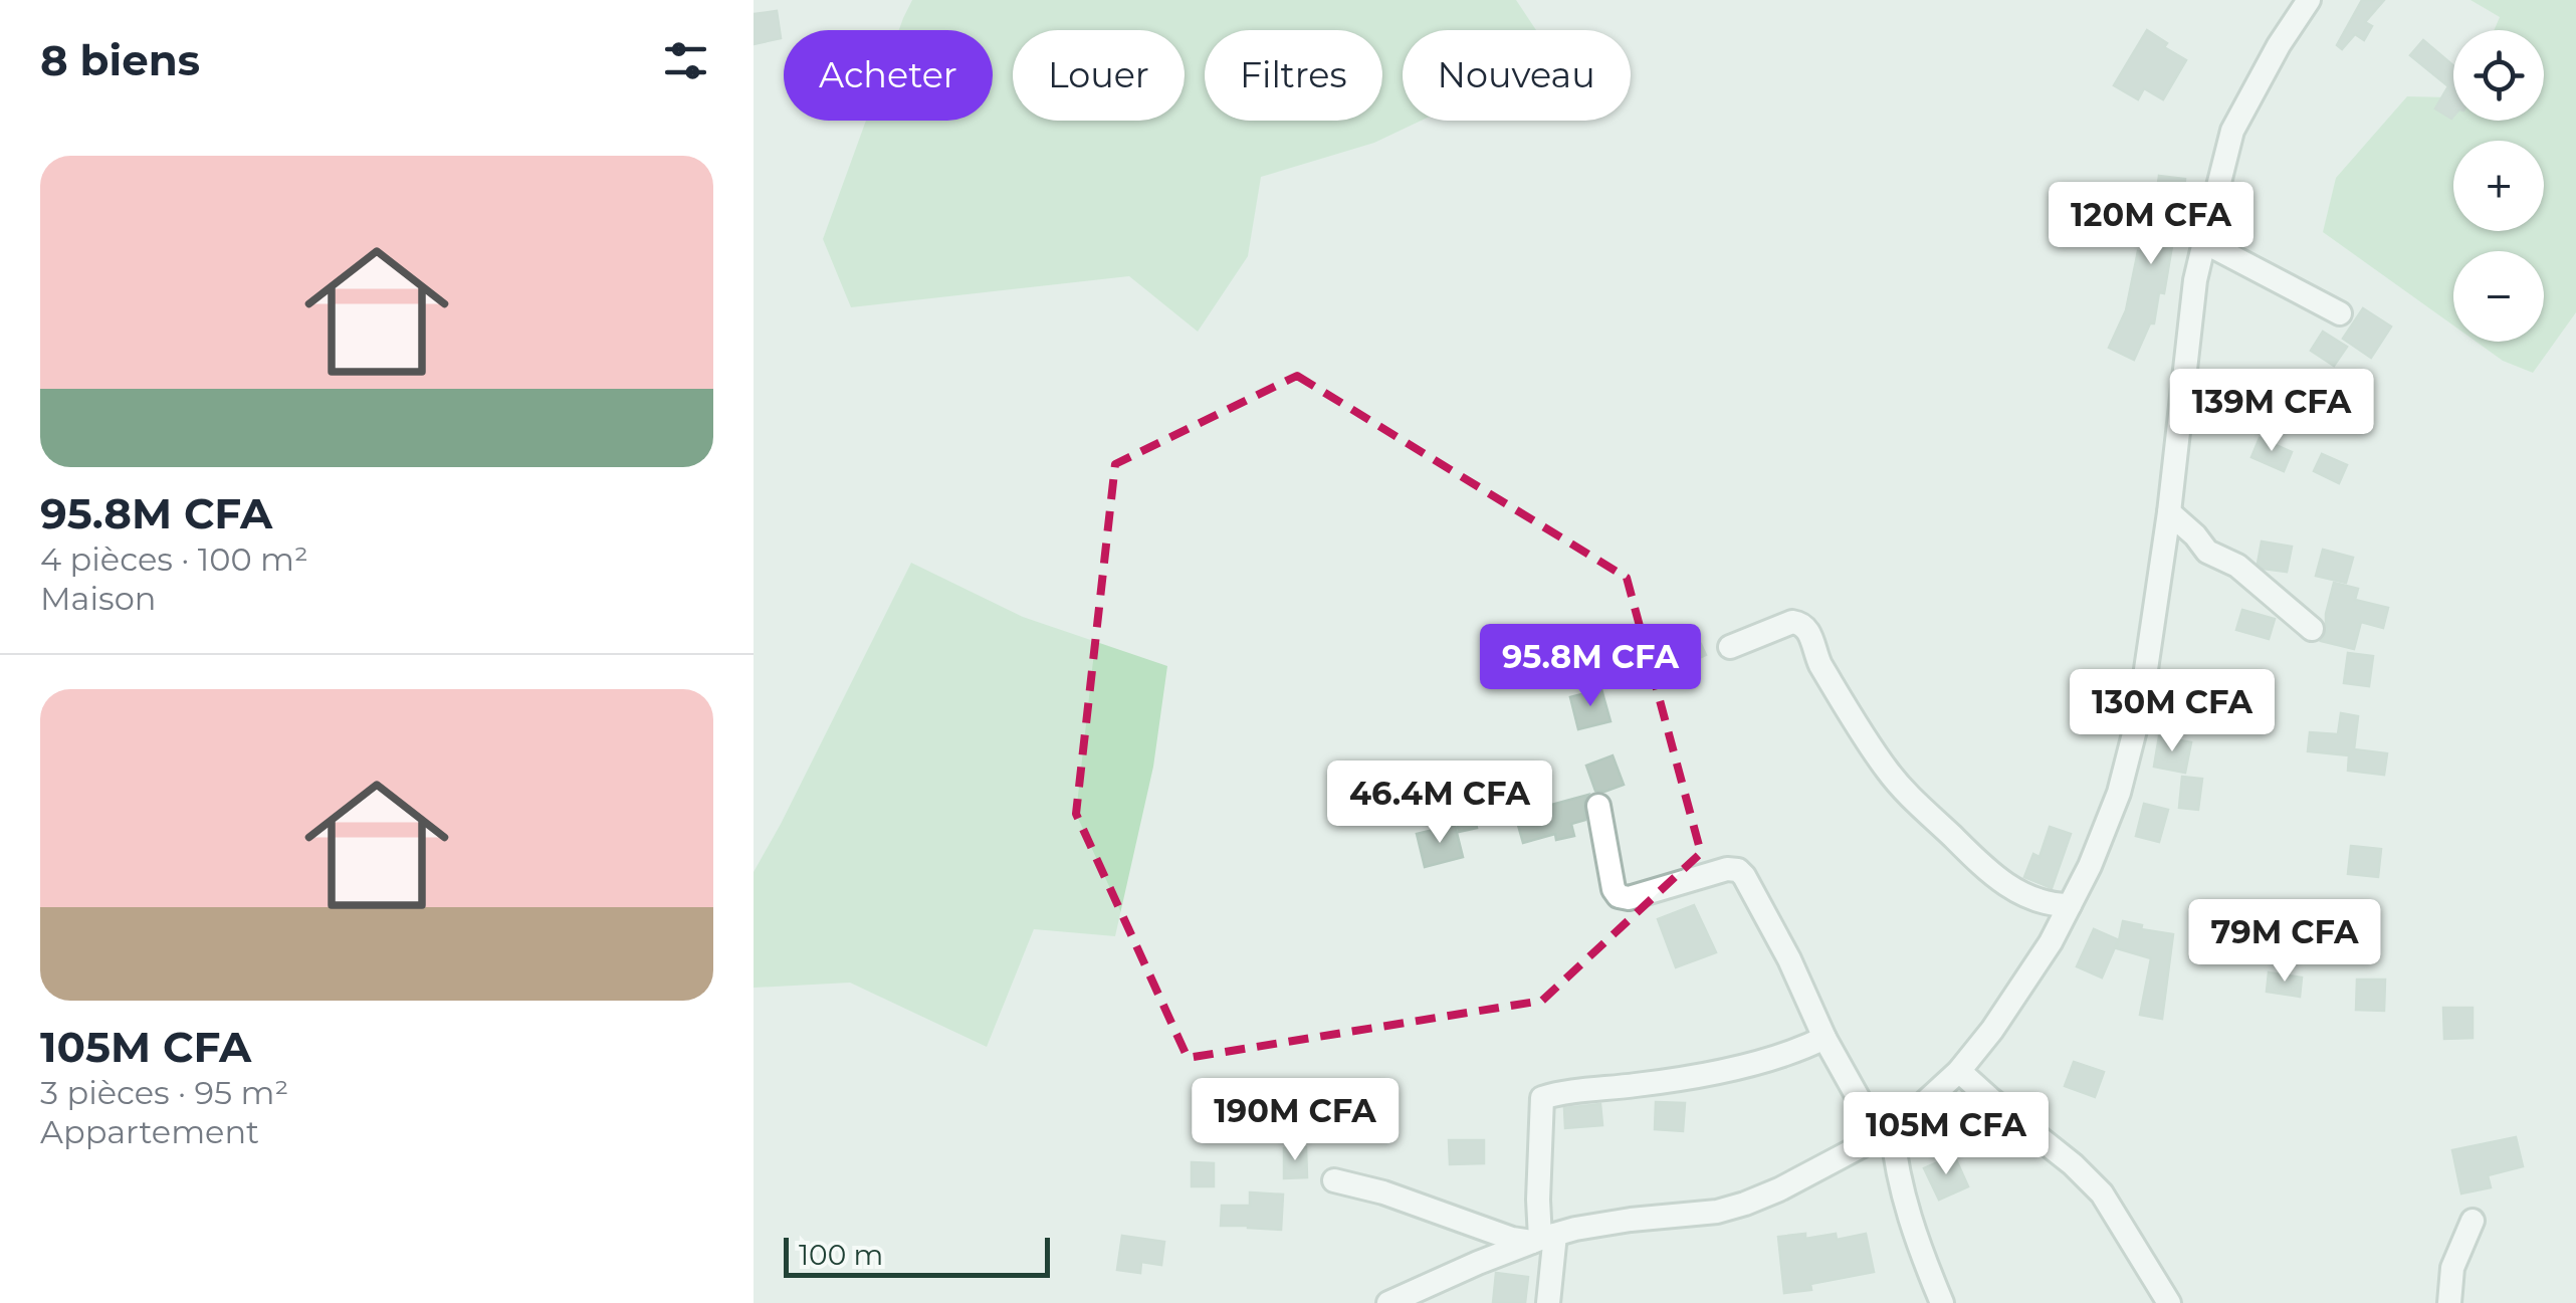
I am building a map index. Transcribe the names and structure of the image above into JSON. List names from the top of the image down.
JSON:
{
  "scale_bar": "100 m",
  "page": {
    "heading": "8 biens",
    "map_buttons": ["+", "−"],
    "chip": [
      "Acheter",
      "Louer",
      "Filtres",
      "Nouveau"
    ],
    "list": [
      {
        "name": "95.8M CFA",
        "note": "4 pièces · 100 m² · Maison"
      },
      {
        "name": "105M CFA",
        "note": "3 pièces · 95 m² · Appartement"
      }
    ],
    "price": [
      "120M CFA",
      "139M CFA",
      "95.8M CFA",
      "130M CFA",
      "46.4M CFA",
      "79M CFA",
      "190M CFA",
      "105M CFA"
    ],
    "scale": "100 m"
  }
}
